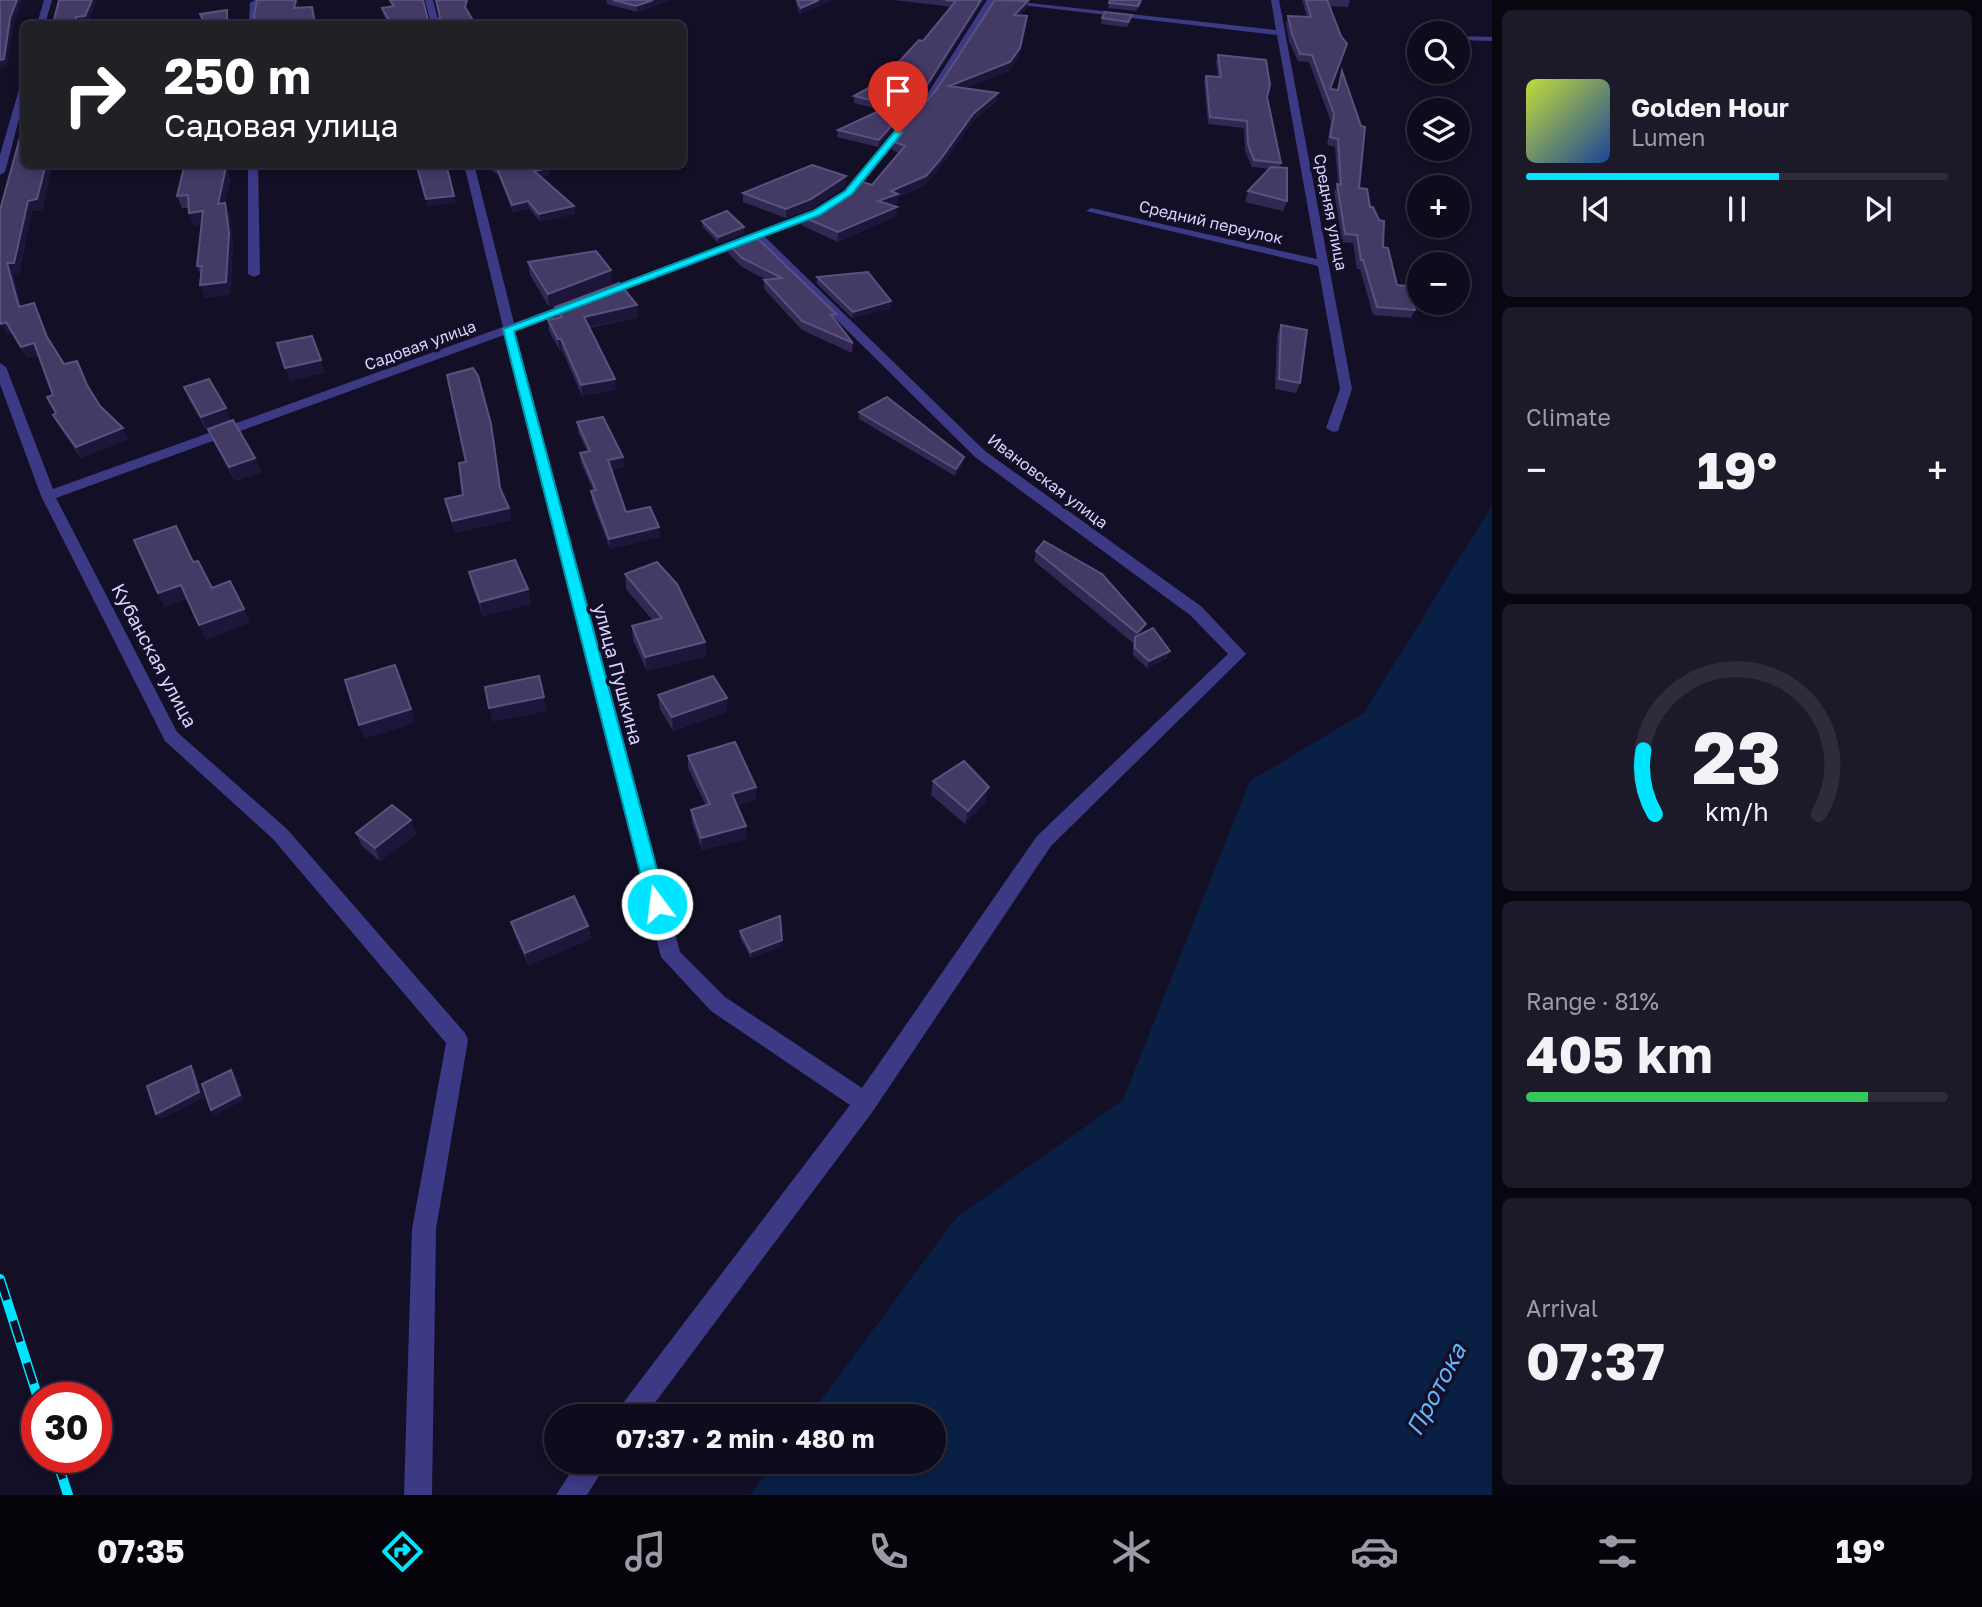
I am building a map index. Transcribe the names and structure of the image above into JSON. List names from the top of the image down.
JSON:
{
  "streets": {
    "street": [
      "Средняя улица",
      "Средний переулок",
      "Садовая улица",
      "Ивановская улица",
      "Кубанская улица",
      "улица Пушкина"
    ]
  },
  "crossings": [
    ["Средняя улица", "Средний переулок"],
    ["Садовая улица", "Ивановская улица"],
    ["Садовая улица", "Кубанская улица"],
    ["Садовая улица", "улица Пушкина"],
    ["Ивановская улица", "улица Пушкина"]
  ],
  "water": ["Протока"],
  "page": {
    "map_buttons": ["+", "−"],
    "turn": ["250 m", "Садовая улица"],
    "song": ["Golden Hour", "Lumen"],
    "tile": [
      "Climate",
      ["Range · 81%", "405 km"],
      ["Arrival", "07:37"]
    ],
    "heat": ["−", "19°", "+"],
    "limit": "30",
    "trip": "07:37 · 2 min · 480 m",
    "tabs": ["07:35", "19°"],
    "gauge": ["23", "km/h"]
  }
}
